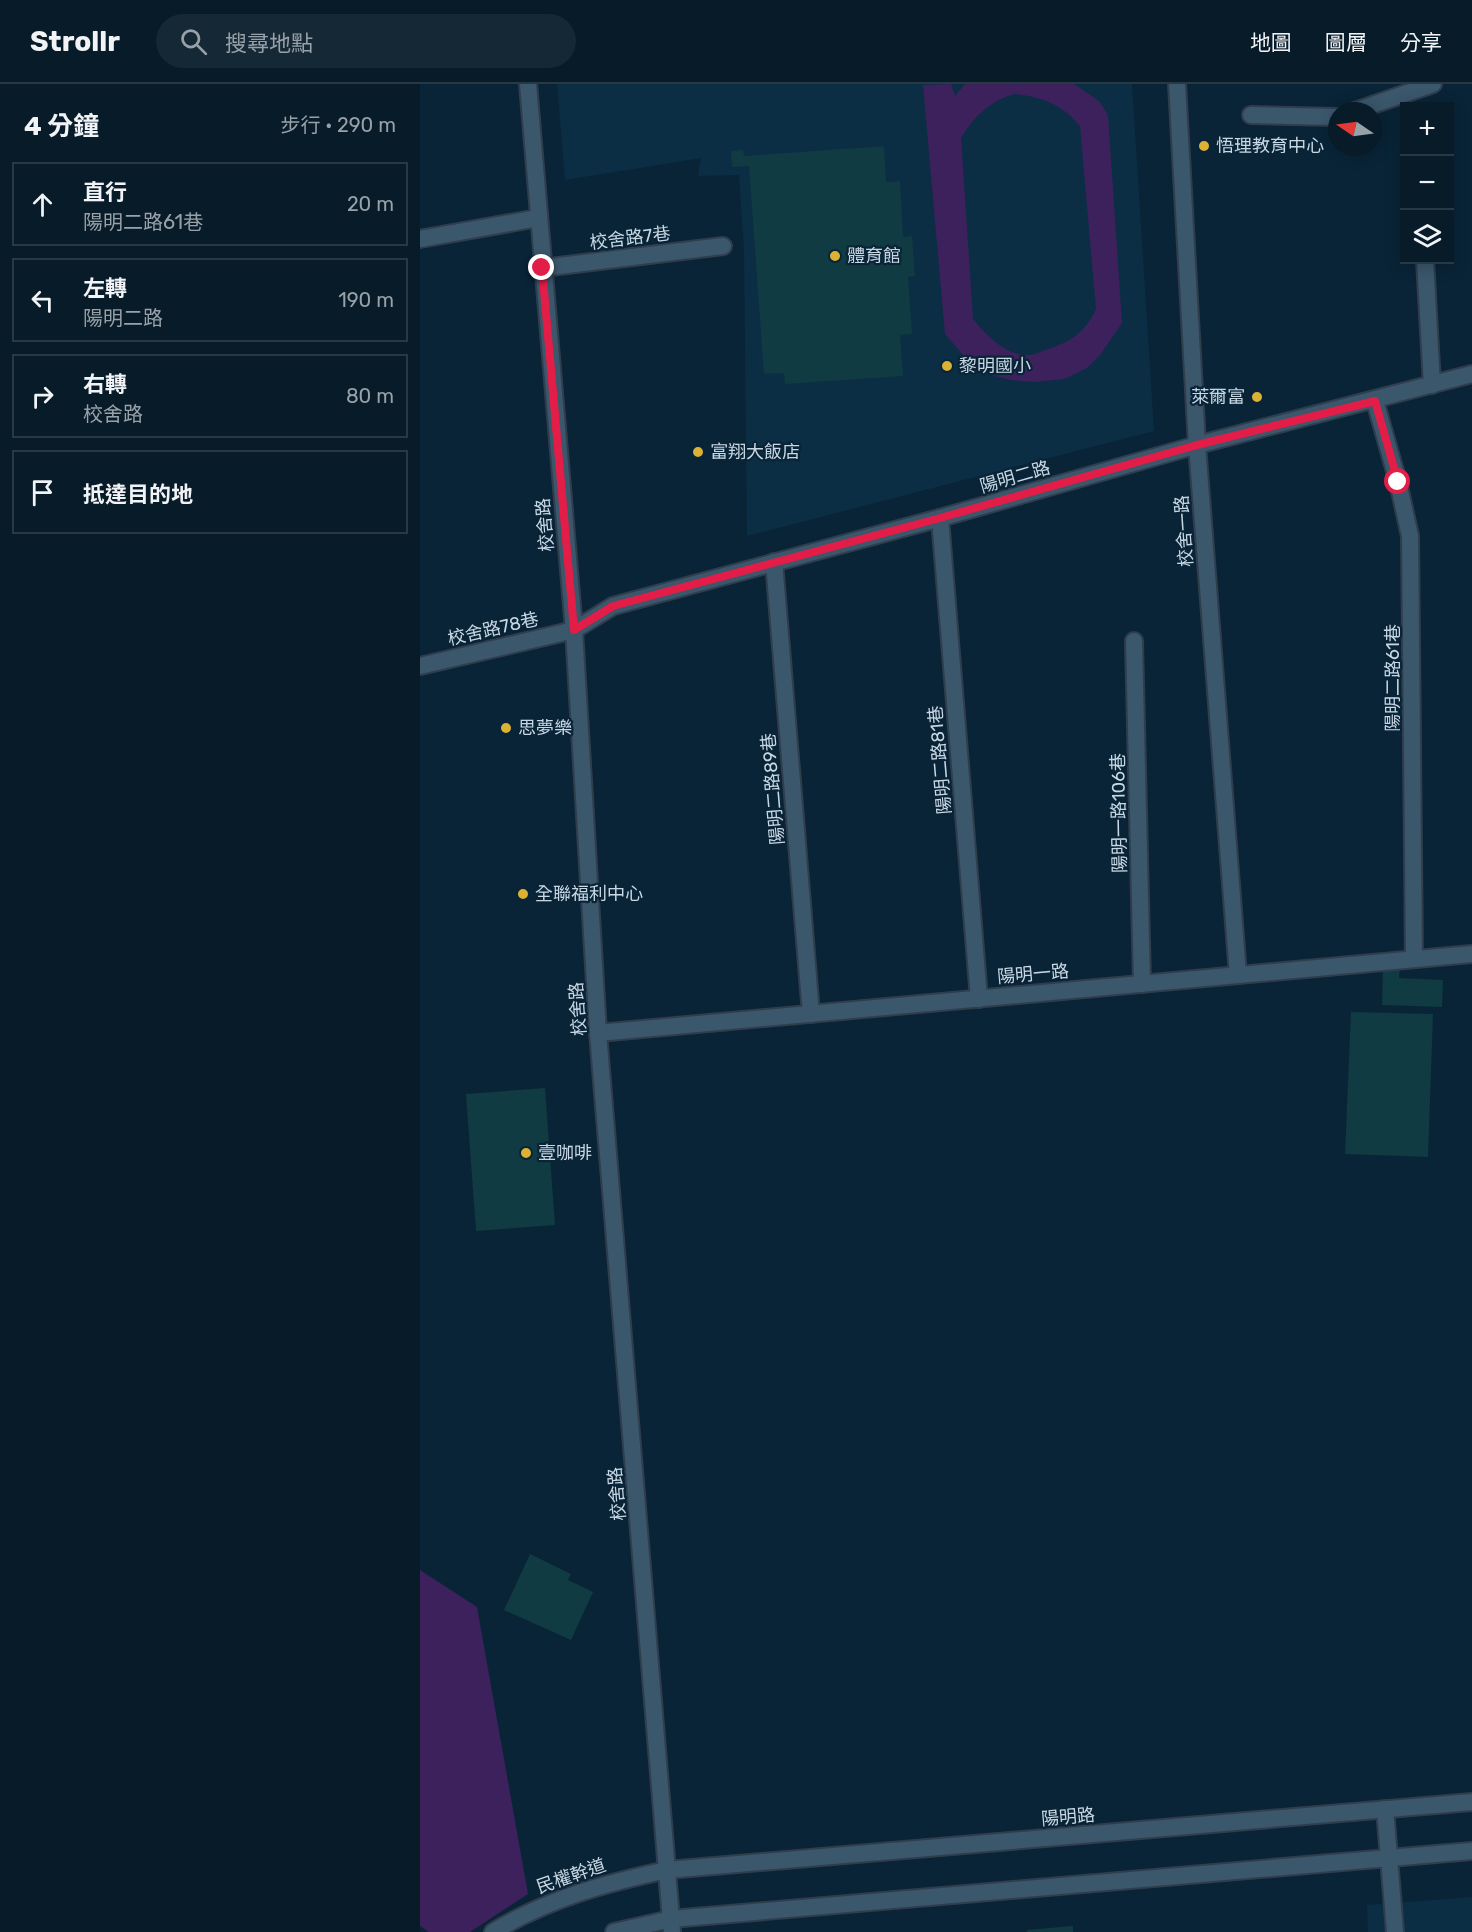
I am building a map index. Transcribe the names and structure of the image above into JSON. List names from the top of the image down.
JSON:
{
  "streets": {
    "street": [
      "校舍路7巷",
      "陽明二路",
      "校舍路",
      "校舍一路",
      "校舍路78巷",
      "陽明二路61巷",
      "陽明二路81巷",
      "陽明二路89巷",
      "陽明一路106巷",
      "陽明一路",
      "陽明路",
      "民權幹道"
    ]
  },
  "crossings": [
    ["校舍路7巷", "校舍路"],
    ["陽明二路", "校舍路"],
    ["陽明二路", "校舍一路"],
    ["陽明二路", "校舍路78巷"],
    ["陽明二路", "陽明二路61巷"],
    ["陽明二路", "陽明二路81巷"],
    ["陽明二路", "陽明二路89巷"],
    ["校舍路", "校舍路78巷"],
    ["校舍路", "陽明一路"],
    ["校舍路", "陽明路"],
    ["校舍路", "民權幹道"],
    ["校舍一路", "陽明一路"],
    ["陽明二路61巷", "陽明一路"],
    ["陽明二路81巷", "陽明一路"],
    ["陽明二路89巷", "陽明一路"],
    ["陽明一路106巷", "陽明一路"],
    ["陽明路", "民權幹道"]
  ],
  "places": [
    "悟理教育中心",
    "體育館",
    "黎明國小",
    "萊爾富",
    "富翔大飯店",
    "思夢樂",
    "全聯福利中心",
    "壹咖啡"
  ],
  "north": "left",
  "page": {
    "header": "Strollr",
    "search": "搜尋地點",
    "nav": ["地圖", "圖層", "分享"],
    "heading": ["4 分鐘", "步行 · 290 m"],
    "map_buttons": ["+", "−"],
    "list": [
      ["直行", "陽明二路61巷", "20 m"],
      ["左轉", "陽明二路", "190 m"],
      ["右轉", "校舍路", "80 m"],
      "抵達目的地"
    ]
  }
}
